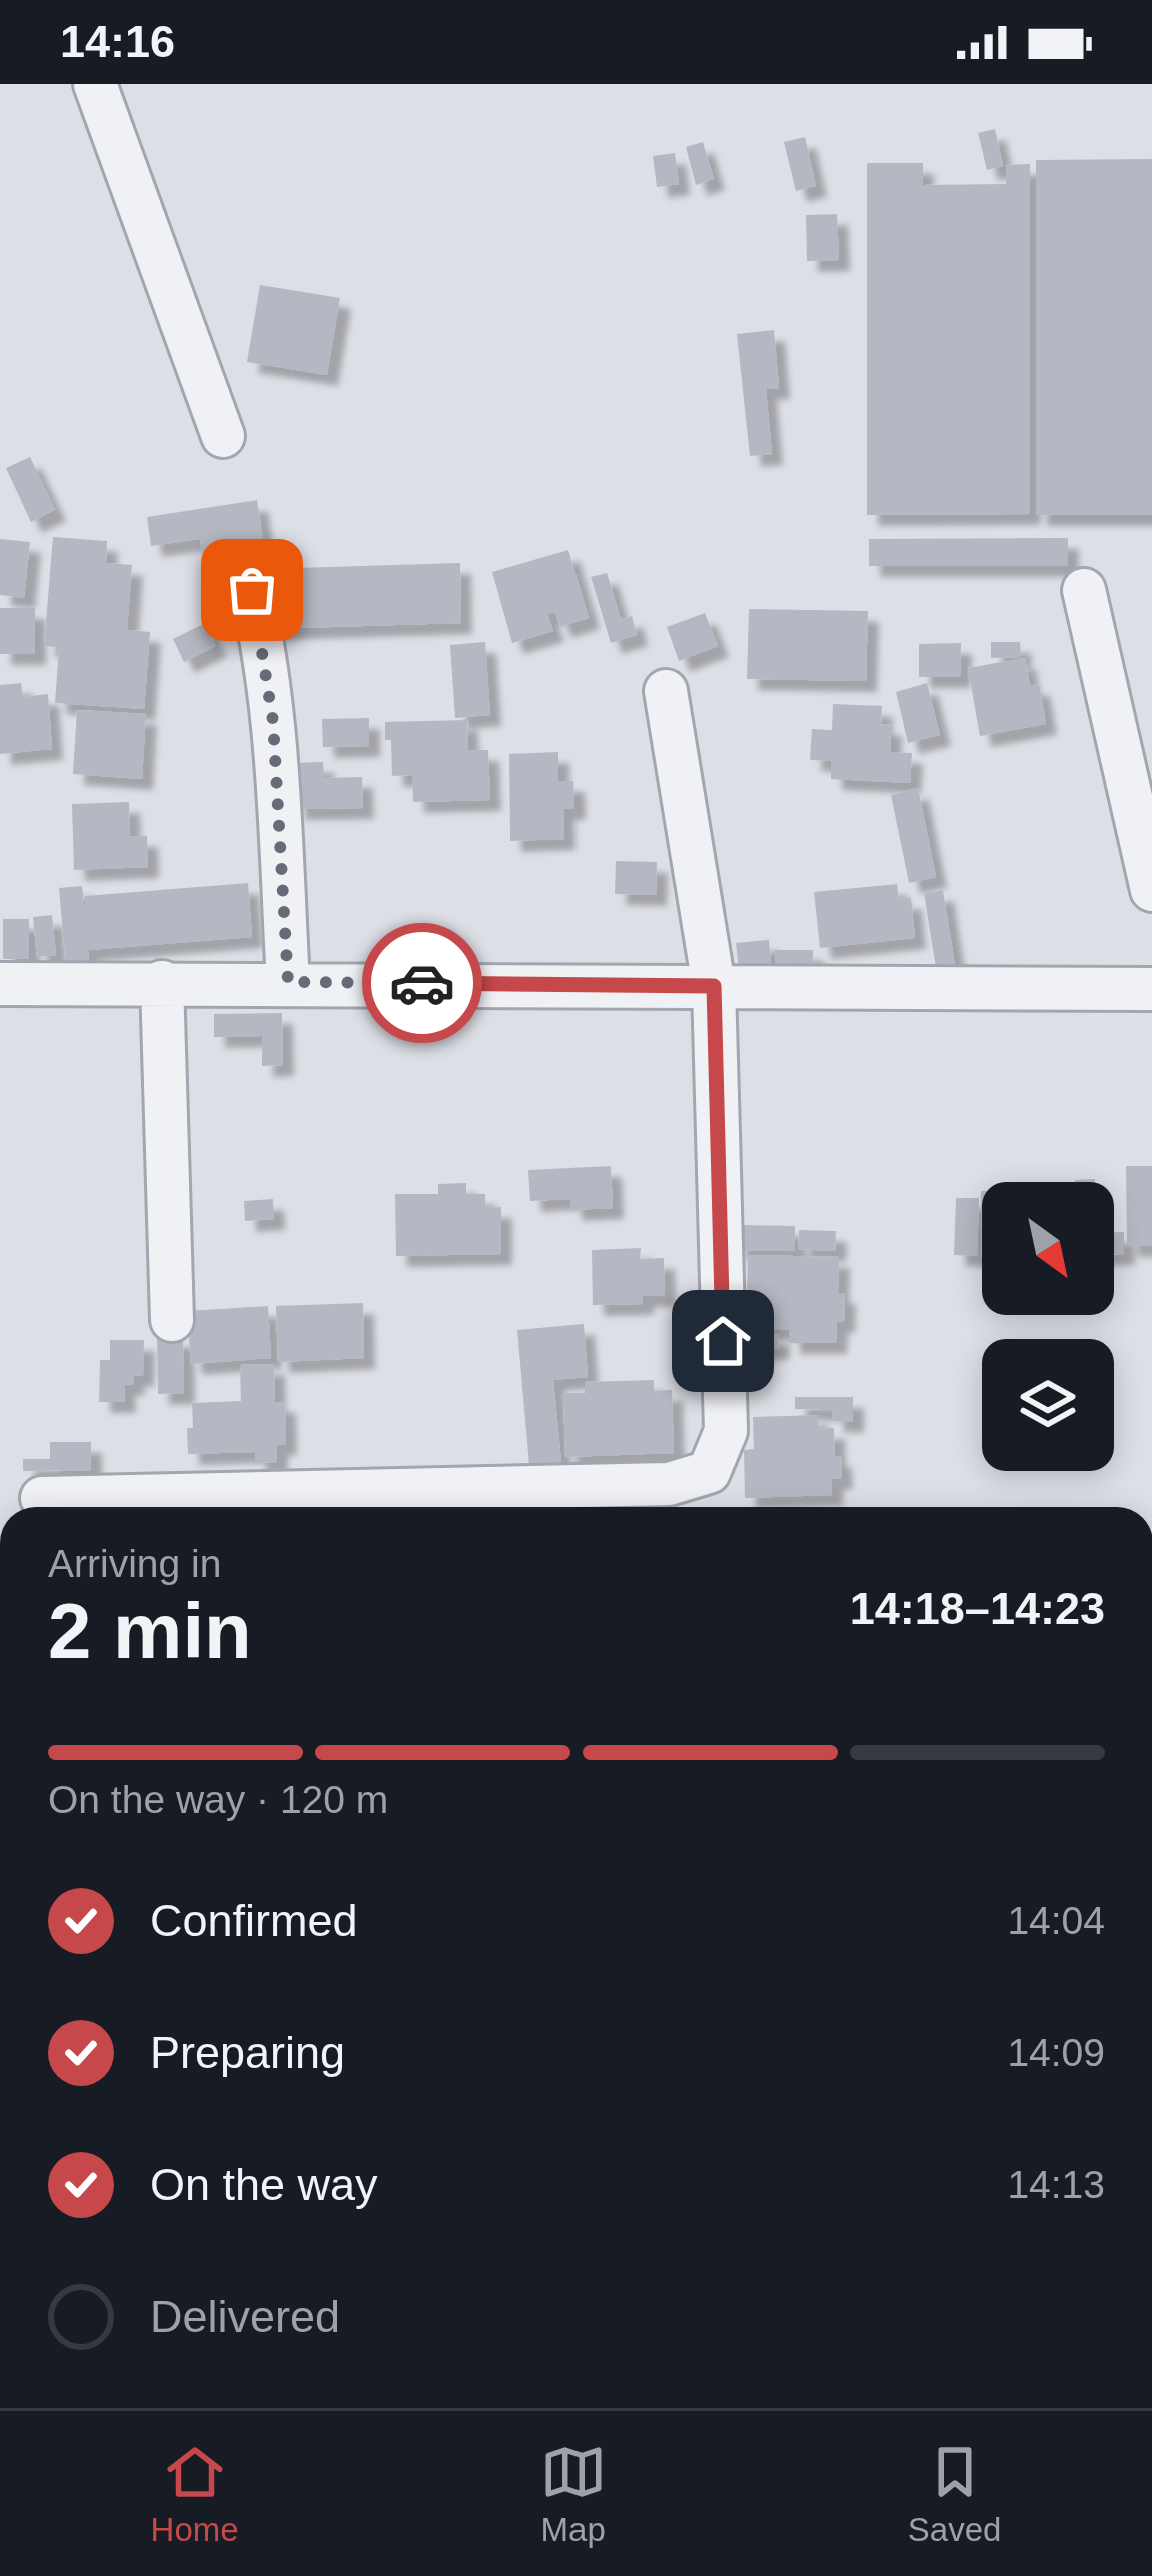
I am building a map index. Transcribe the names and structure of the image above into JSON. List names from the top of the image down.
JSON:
{
  "north": "bottom right",
  "page": {
    "status": "14:16",
    "heading": ["2 min", "Arriving in", "14:18–14:23"],
    "bar": "On the way · 120 m",
    "list": [
      ["Confirmed", "14:04"],
      ["Preparing", "14:09"],
      ["On the way", "14:13"],
      "Delivered"
    ],
    "tabs": ["Home", "Map", "Saved"]
  }
}
